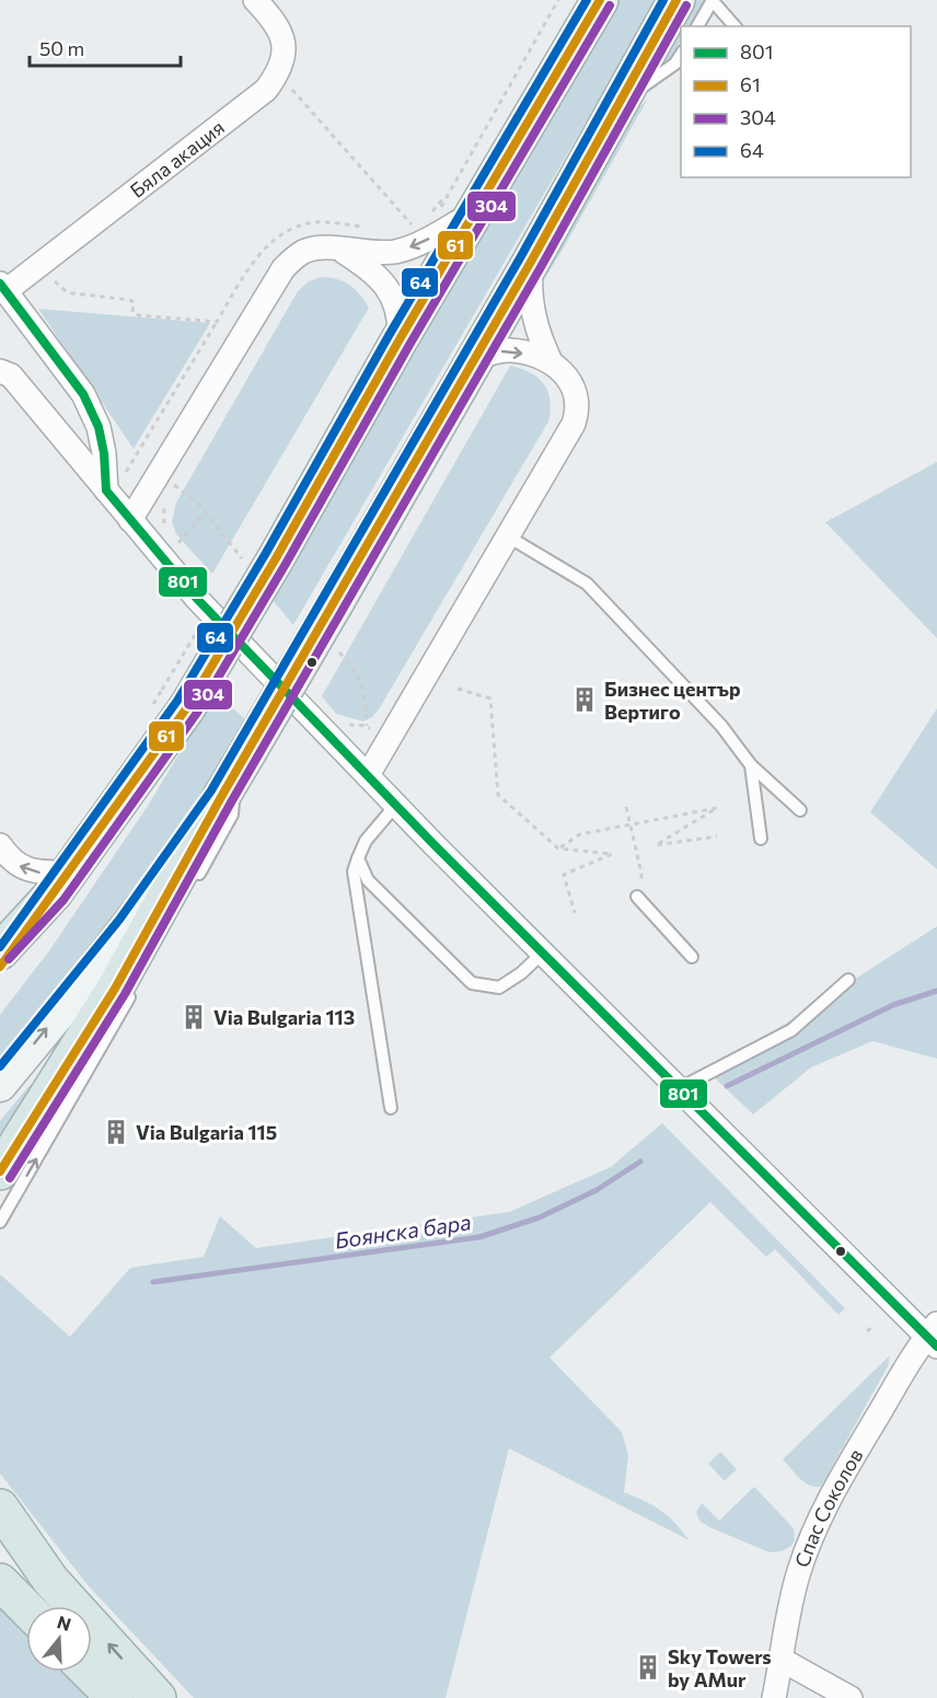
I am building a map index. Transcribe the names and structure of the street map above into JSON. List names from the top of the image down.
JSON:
{
  "streets": {
    "street": ["Бяла акация", "Спас Соколов"]
  },
  "water": ["Боянска бара"],
  "places": {
    "building": [
      "Бизнес център Вертиго",
      "Via Bulgaria 113",
      "Via Bulgaria 115",
      "Sky Towers by AMur"
    ]
  },
  "lines": [
    "transit line 61",
    "transit line 64",
    "transit line 304",
    "transit line 801"
  ],
  "legend": [
    "801",
    "61",
    "304",
    "64"
  ],
  "scale_bar": "50 m",
  "north": "top"
}
